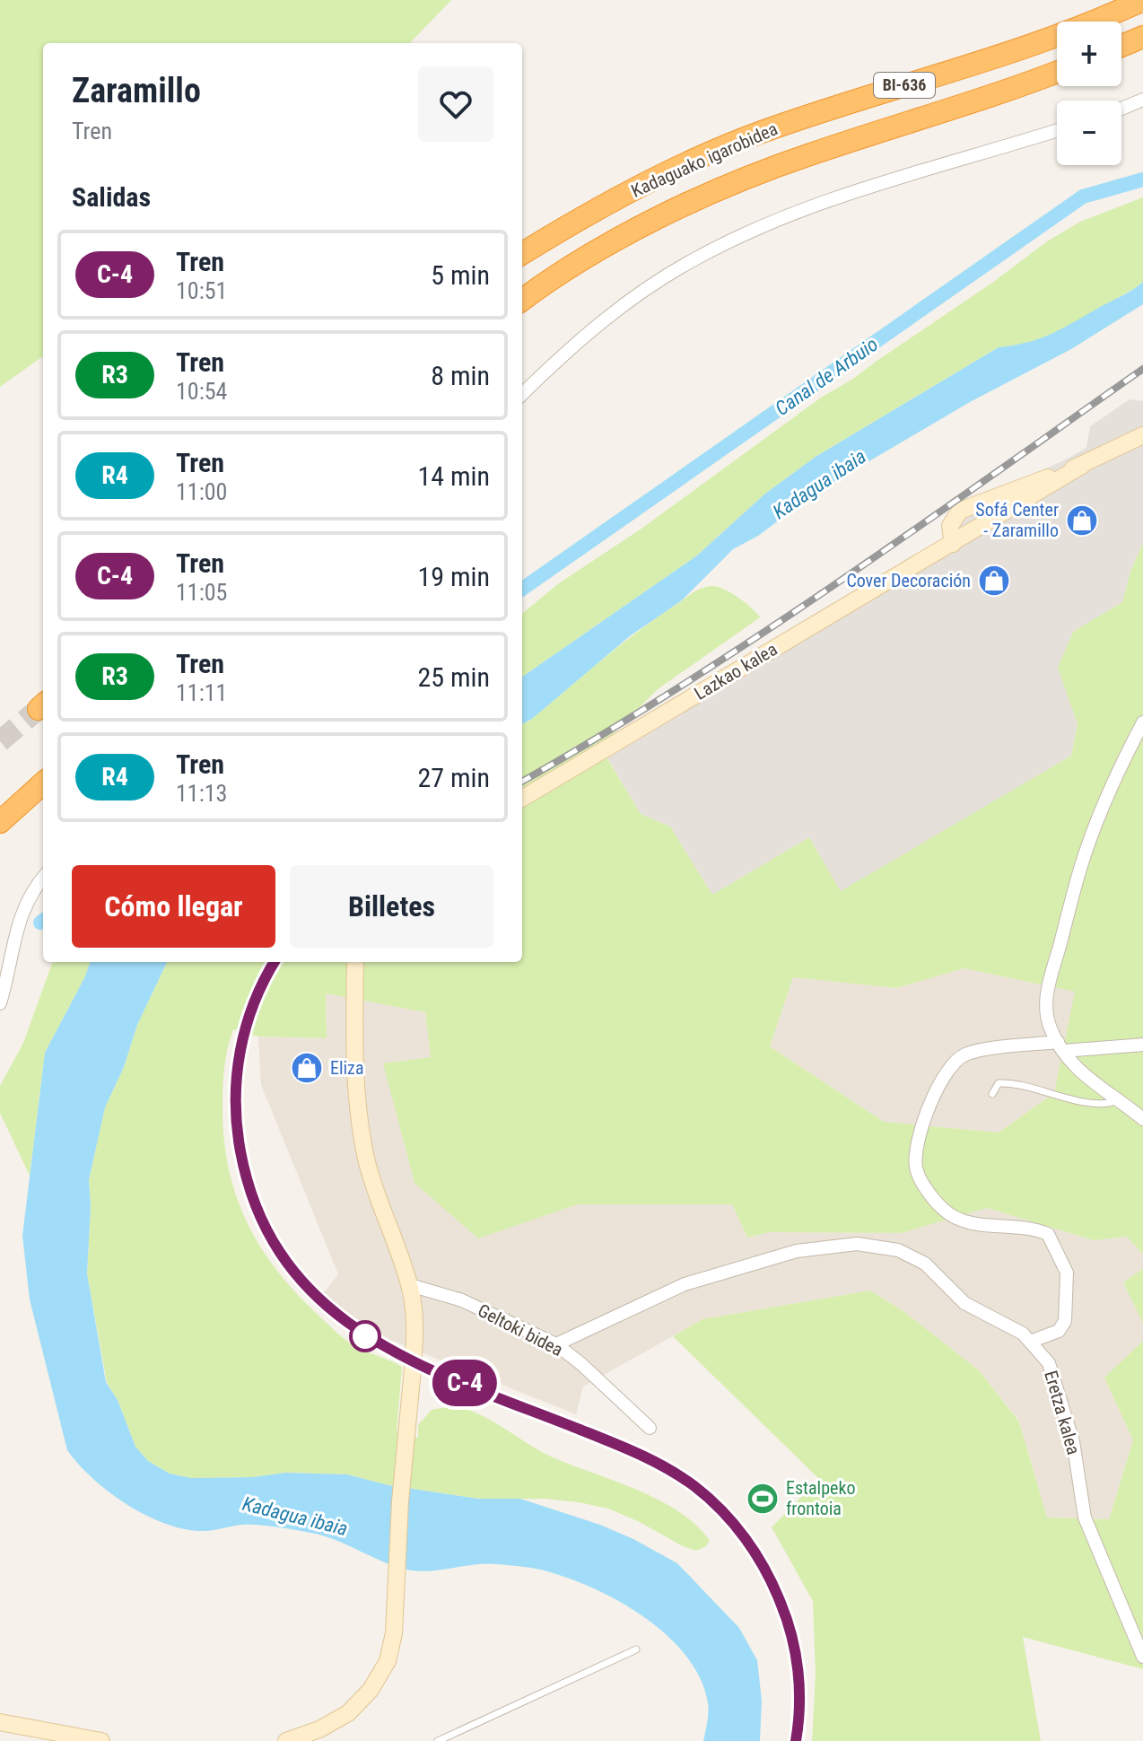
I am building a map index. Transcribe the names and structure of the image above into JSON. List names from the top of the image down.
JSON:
{
  "streets": {
    "highway": ["BI-636", "Kadaguako igarobidea"],
    "street": ["Lazkao kalea", "Geltoki bidea", "Eretza kalea"]
  },
  "crossings": [
    ["Geltoki bidea", "Eretza kalea"]
  ],
  "water": ["Canal de Arbuio", "Kadagua ibaia"],
  "places": {
    "shop": ["Sofá Center - Zaramillo", "Cover Decoración", "Eliza"],
    "sports": ["Estalpeko frontoia"]
  },
  "page": {
    "on_map": "C-4",
    "map_buttons": ["+", "−"],
    "heading": [
      ["Zaramillo", "Tren"],
      "Salidas"
    ],
    "list": [
      {
        "mark": "C-4",
        "name": "Tren",
        "note": "10:51",
        "value": "5 min"
      },
      {
        "mark": "R3",
        "name": "Tren",
        "note": "10:54",
        "value": "8 min"
      },
      {
        "mark": "R4",
        "name": "Tren",
        "note": "11:00",
        "value": "14 min"
      },
      {
        "mark": "C-4",
        "name": "Tren",
        "note": "11:05",
        "value": "19 min"
      },
      {
        "mark": "R3",
        "name": "Tren",
        "note": "11:11",
        "value": "25 min"
      },
      {
        "mark": "R4",
        "name": "Tren",
        "note": "11:13",
        "value": "27 min"
      }
    ],
    "buttons": ["Cómo llegar", "Billetes"]
  }
}
